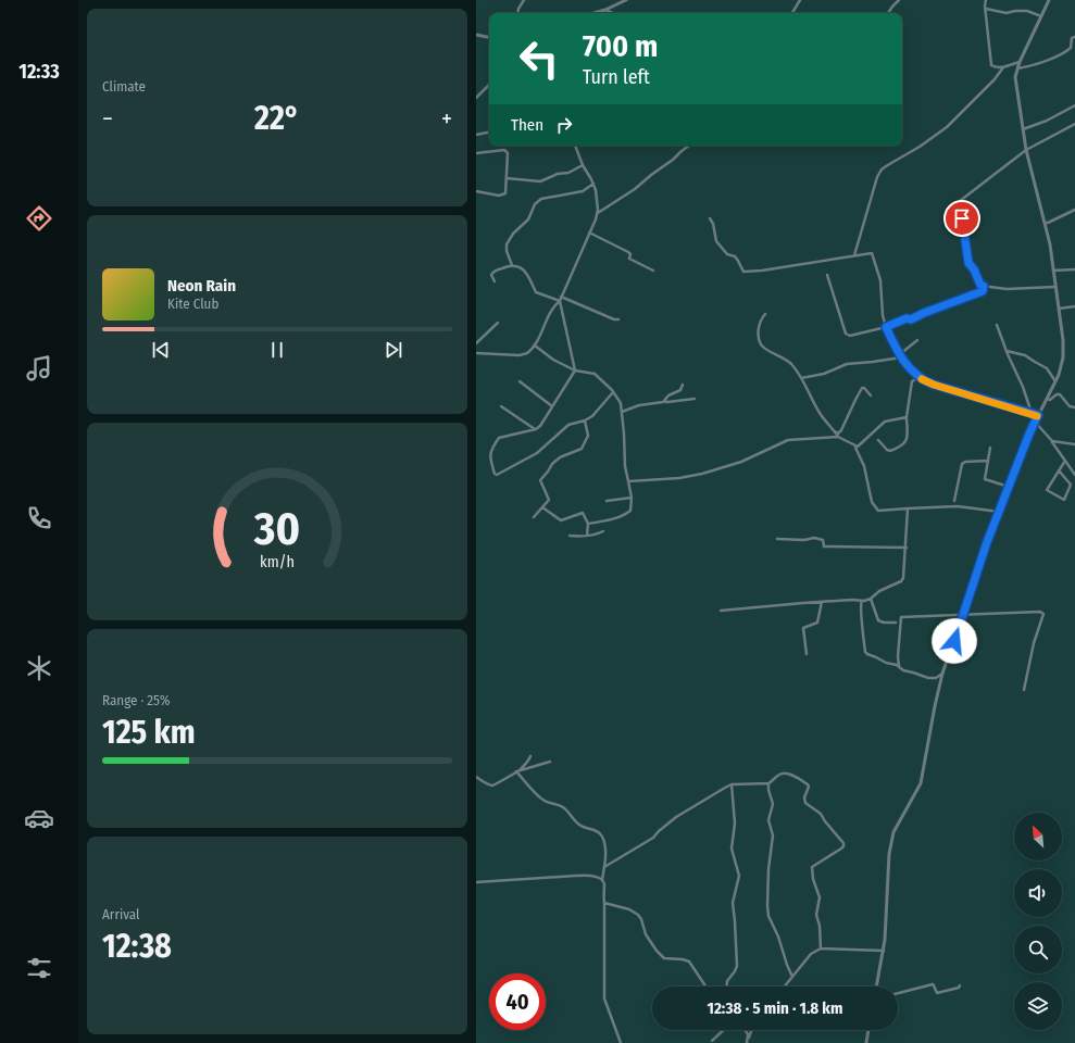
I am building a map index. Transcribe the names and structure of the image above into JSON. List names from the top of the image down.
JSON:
{
  "north": "top left",
  "page": {
    "tabs": "12:33",
    "tile": [
      "Climate",
      ["Range · 25%", "125 km"],
      ["Arrival", "12:38"]
    ],
    "turn": ["700 m", "Turn left"],
    "heat": ["−", "22°", "+"],
    "then": "Then",
    "song": ["Neon Rain", "Kite Club"],
    "limit": "40",
    "trip": "12:38 · 5 min · 1.8 km",
    "gauge": ["30", "km/h"]
  }
}
